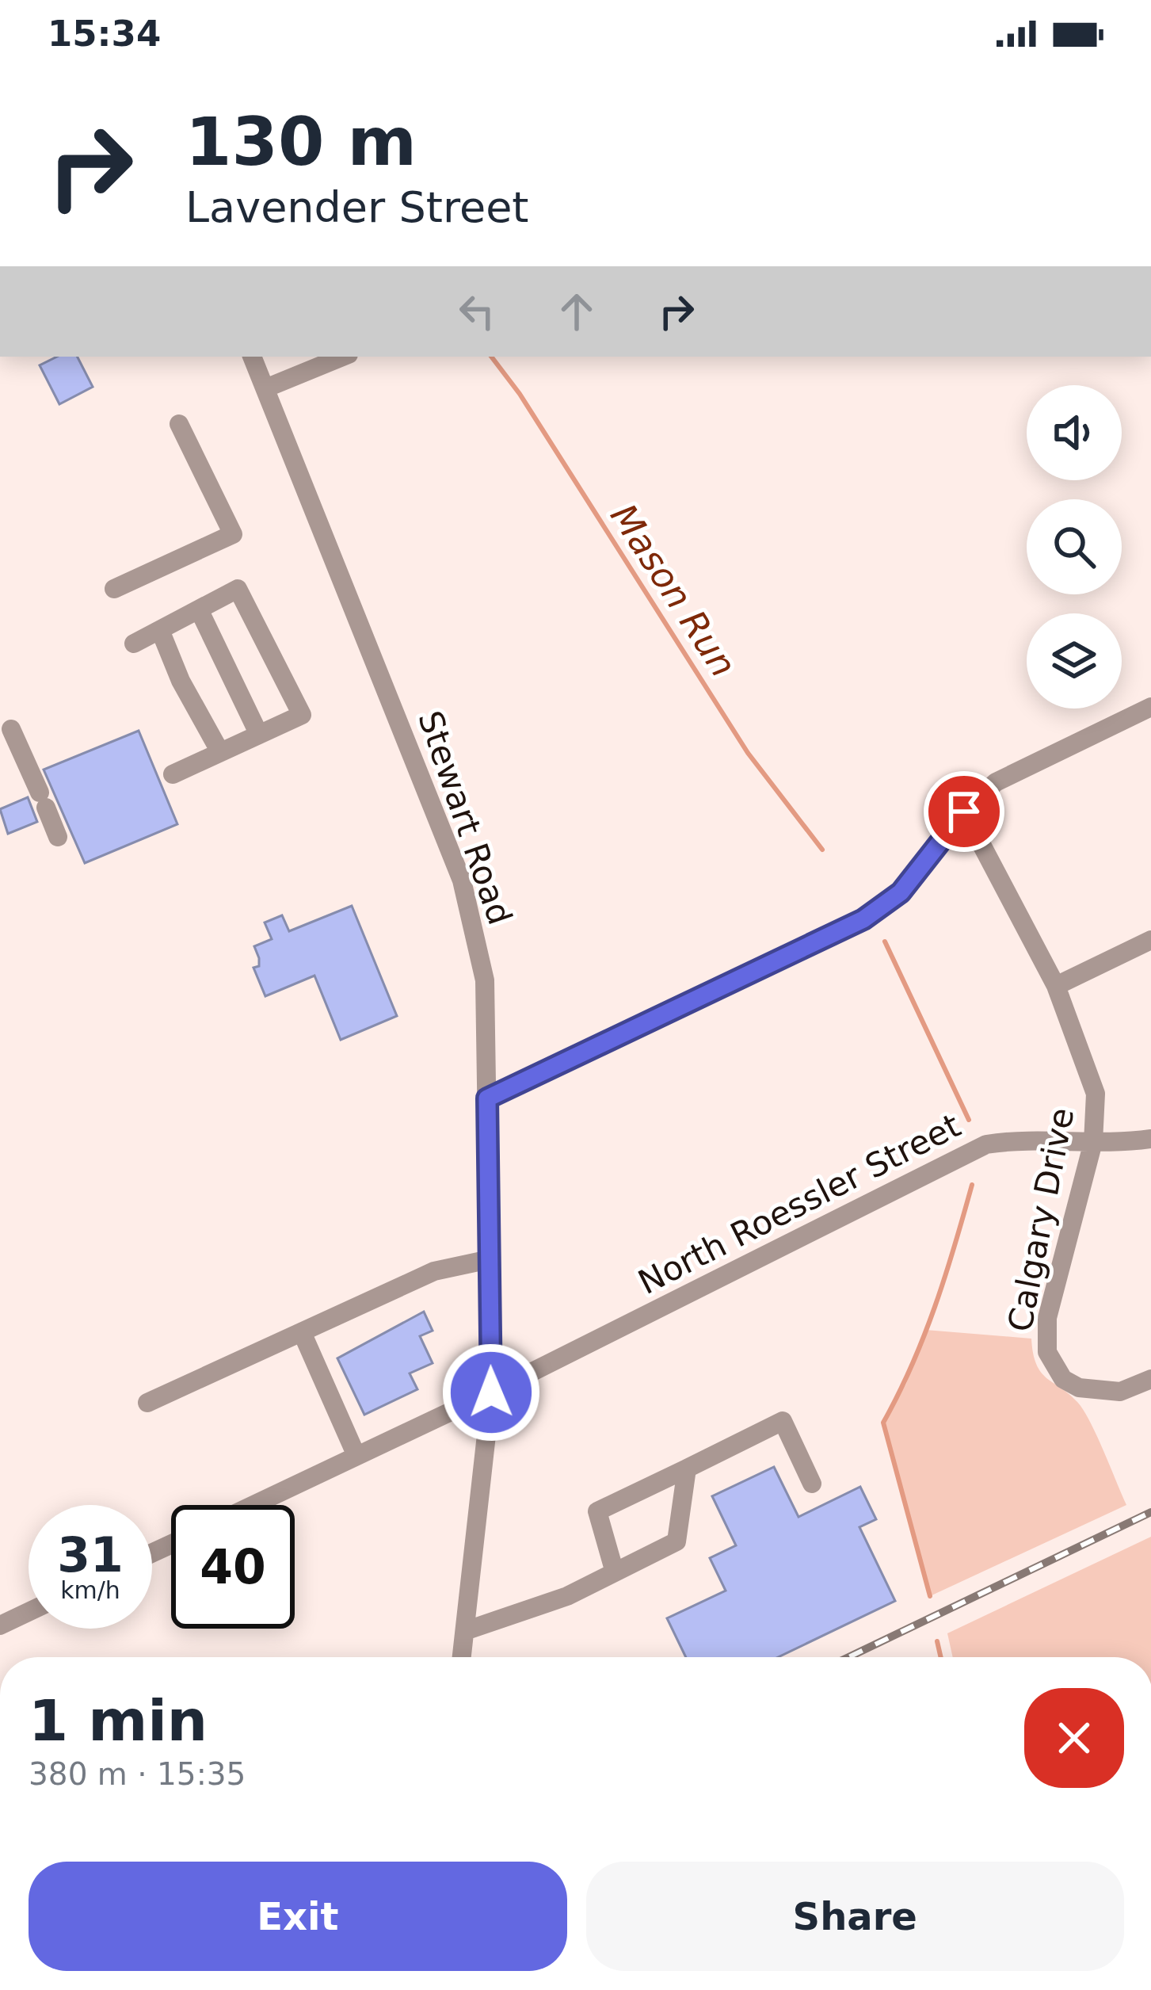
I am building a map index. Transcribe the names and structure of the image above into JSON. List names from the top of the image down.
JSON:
{
  "streets": {
    "street": ["Stewart Road", "North Roessler Street", "Calgary Drive"]
  },
  "crossings": [
    ["Stewart Road", "North Roessler Street"],
    ["North Roessler Street", "Calgary Drive"]
  ],
  "water": ["Mason Run"],
  "page": {
    "status": "15:34",
    "turn": ["130 m", "Lavender Street"],
    "speed": "31 km/h",
    "limit": "40",
    "heading": ["1 min", "380 m · 15:35"],
    "buttons": ["Exit", "Share"]
  }
}
